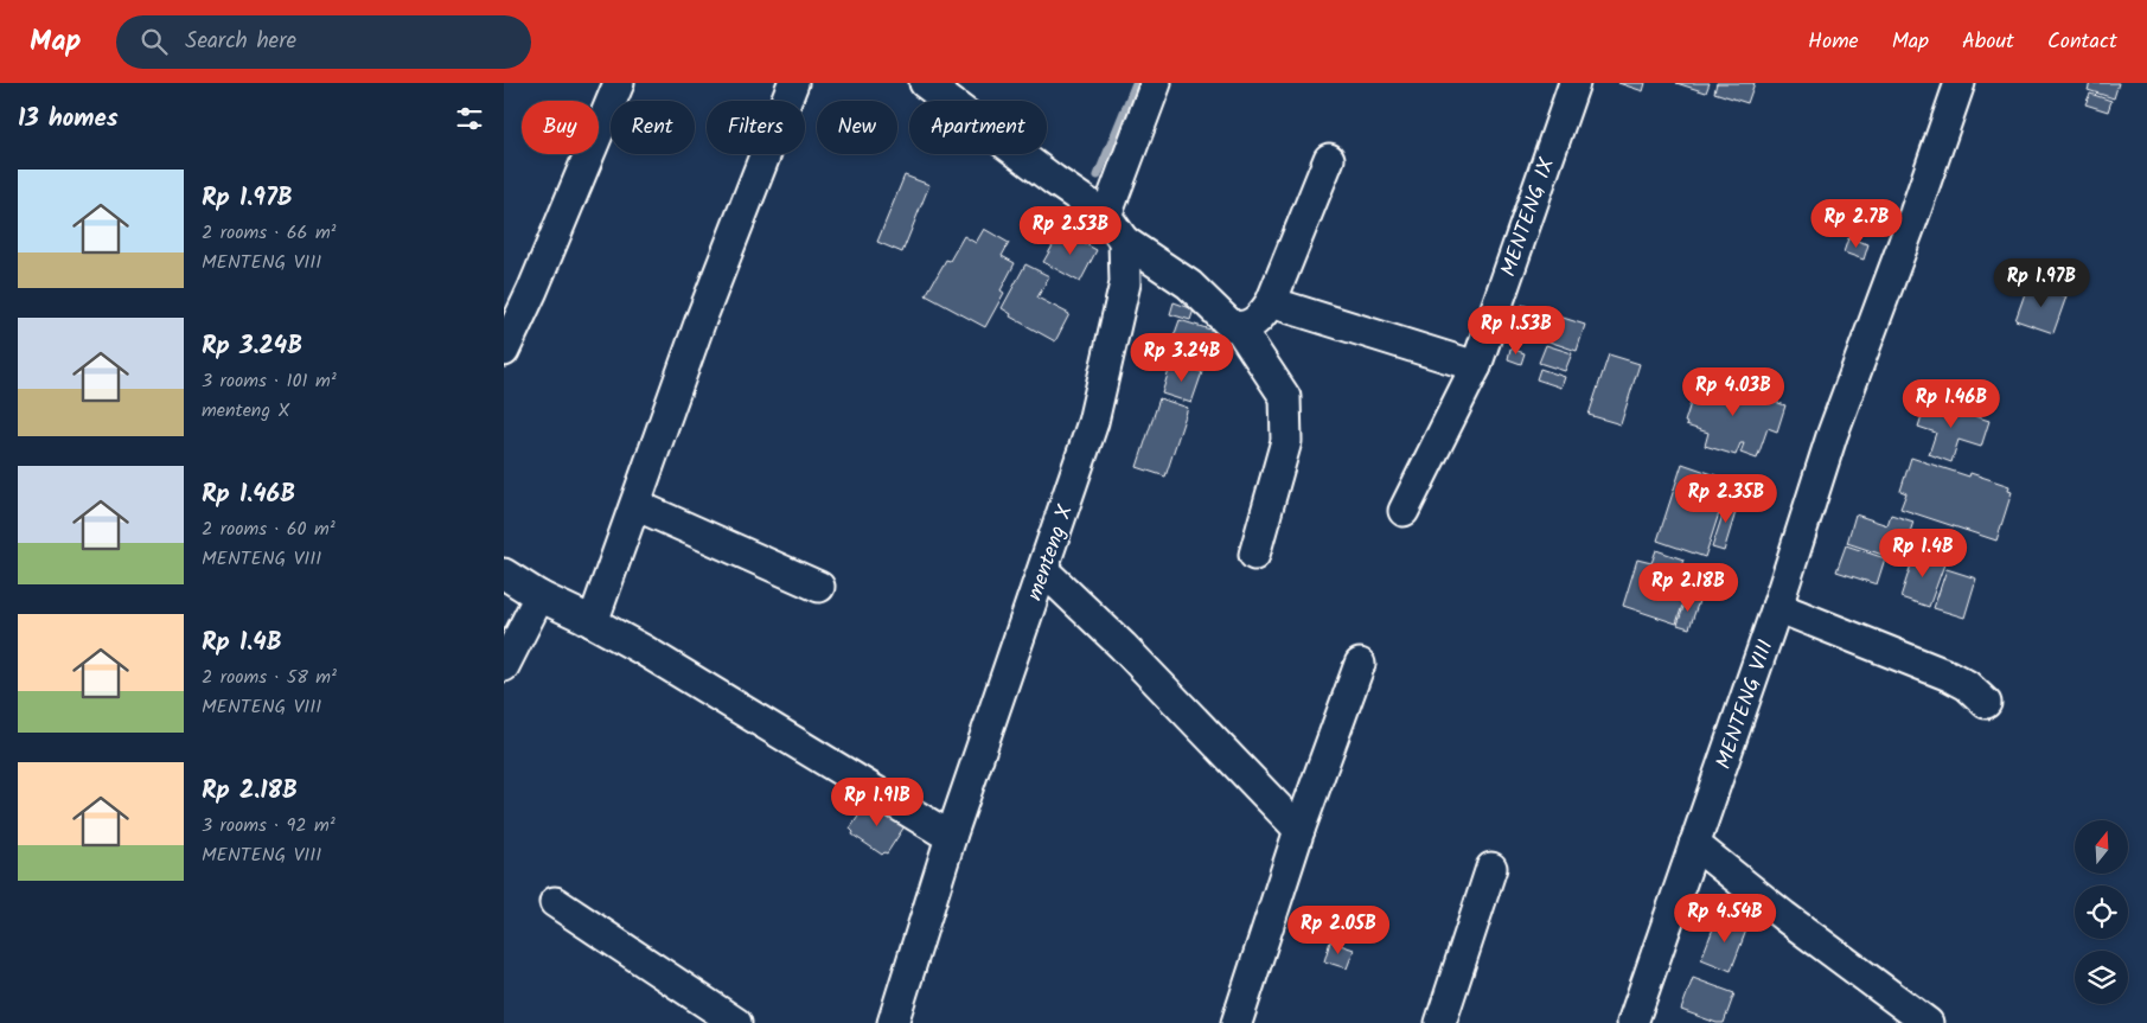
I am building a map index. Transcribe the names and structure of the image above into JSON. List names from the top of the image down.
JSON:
{
  "streets": {
    "street": ["MENTENG IX", "menteng X", "MENTENG VIII"]
  },
  "north": "top",
  "page": {
    "header": "Map",
    "search": "Search here",
    "nav": [
      "Home",
      "Map",
      "About",
      "Contact"
    ],
    "heading": "13 homes",
    "chip": [
      "Buy",
      "Rent",
      "Filters",
      "New",
      "Apartment"
    ],
    "list": [
      {
        "name": "Rp 1.97B",
        "note": "2 rooms · 66 m² · MENTENG VIII"
      },
      {
        "name": "Rp 3.24B",
        "note": "3 rooms · 101 m² · menteng X"
      },
      {
        "name": "Rp 1.46B",
        "note": "2 rooms · 60 m² · MENTENG VIII"
      },
      {
        "name": "Rp 1.4B",
        "note": "2 rooms · 58 m² · MENTENG VIII"
      },
      {
        "name": "Rp 2.18B",
        "note": "3 rooms · 92 m² · MENTENG VIII"
      }
    ],
    "price": [
      "Rp 2.7B",
      "Rp 2.53B",
      "Rp 1.97B",
      "Rp 1.53B",
      "Rp 3.24B",
      "Rp 4.03B",
      "Rp 1.46B",
      "Rp 2.35B",
      "Rp 1.4B",
      "Rp 2.18B",
      "Rp 1.91B",
      "Rp 4.54B",
      "Rp 2.05B"
    ]
  }
}
